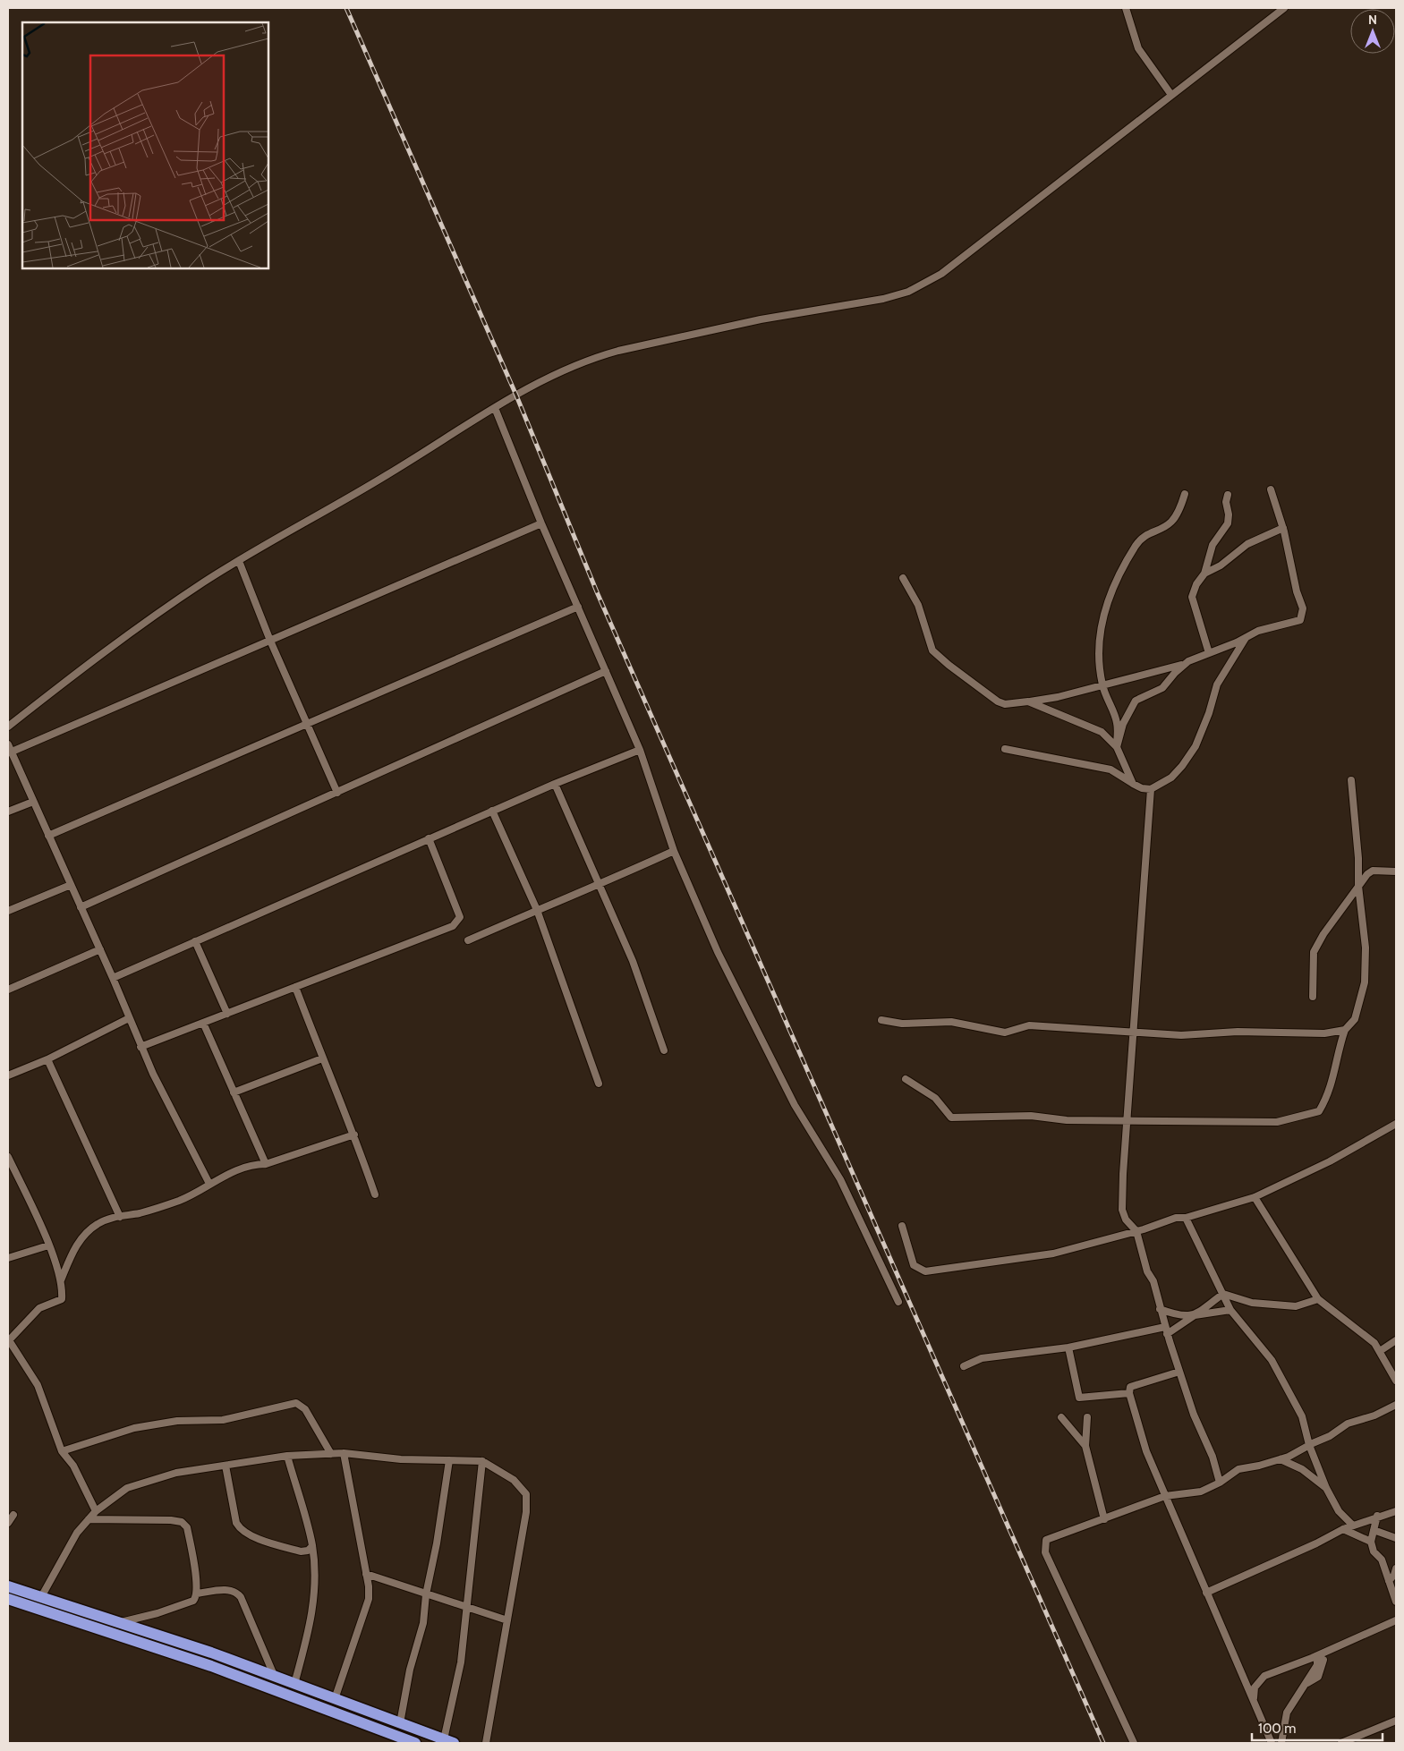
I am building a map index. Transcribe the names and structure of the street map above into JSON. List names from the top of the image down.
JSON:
{
  "scale_bar": "100 m",
  "north": "top"
}
